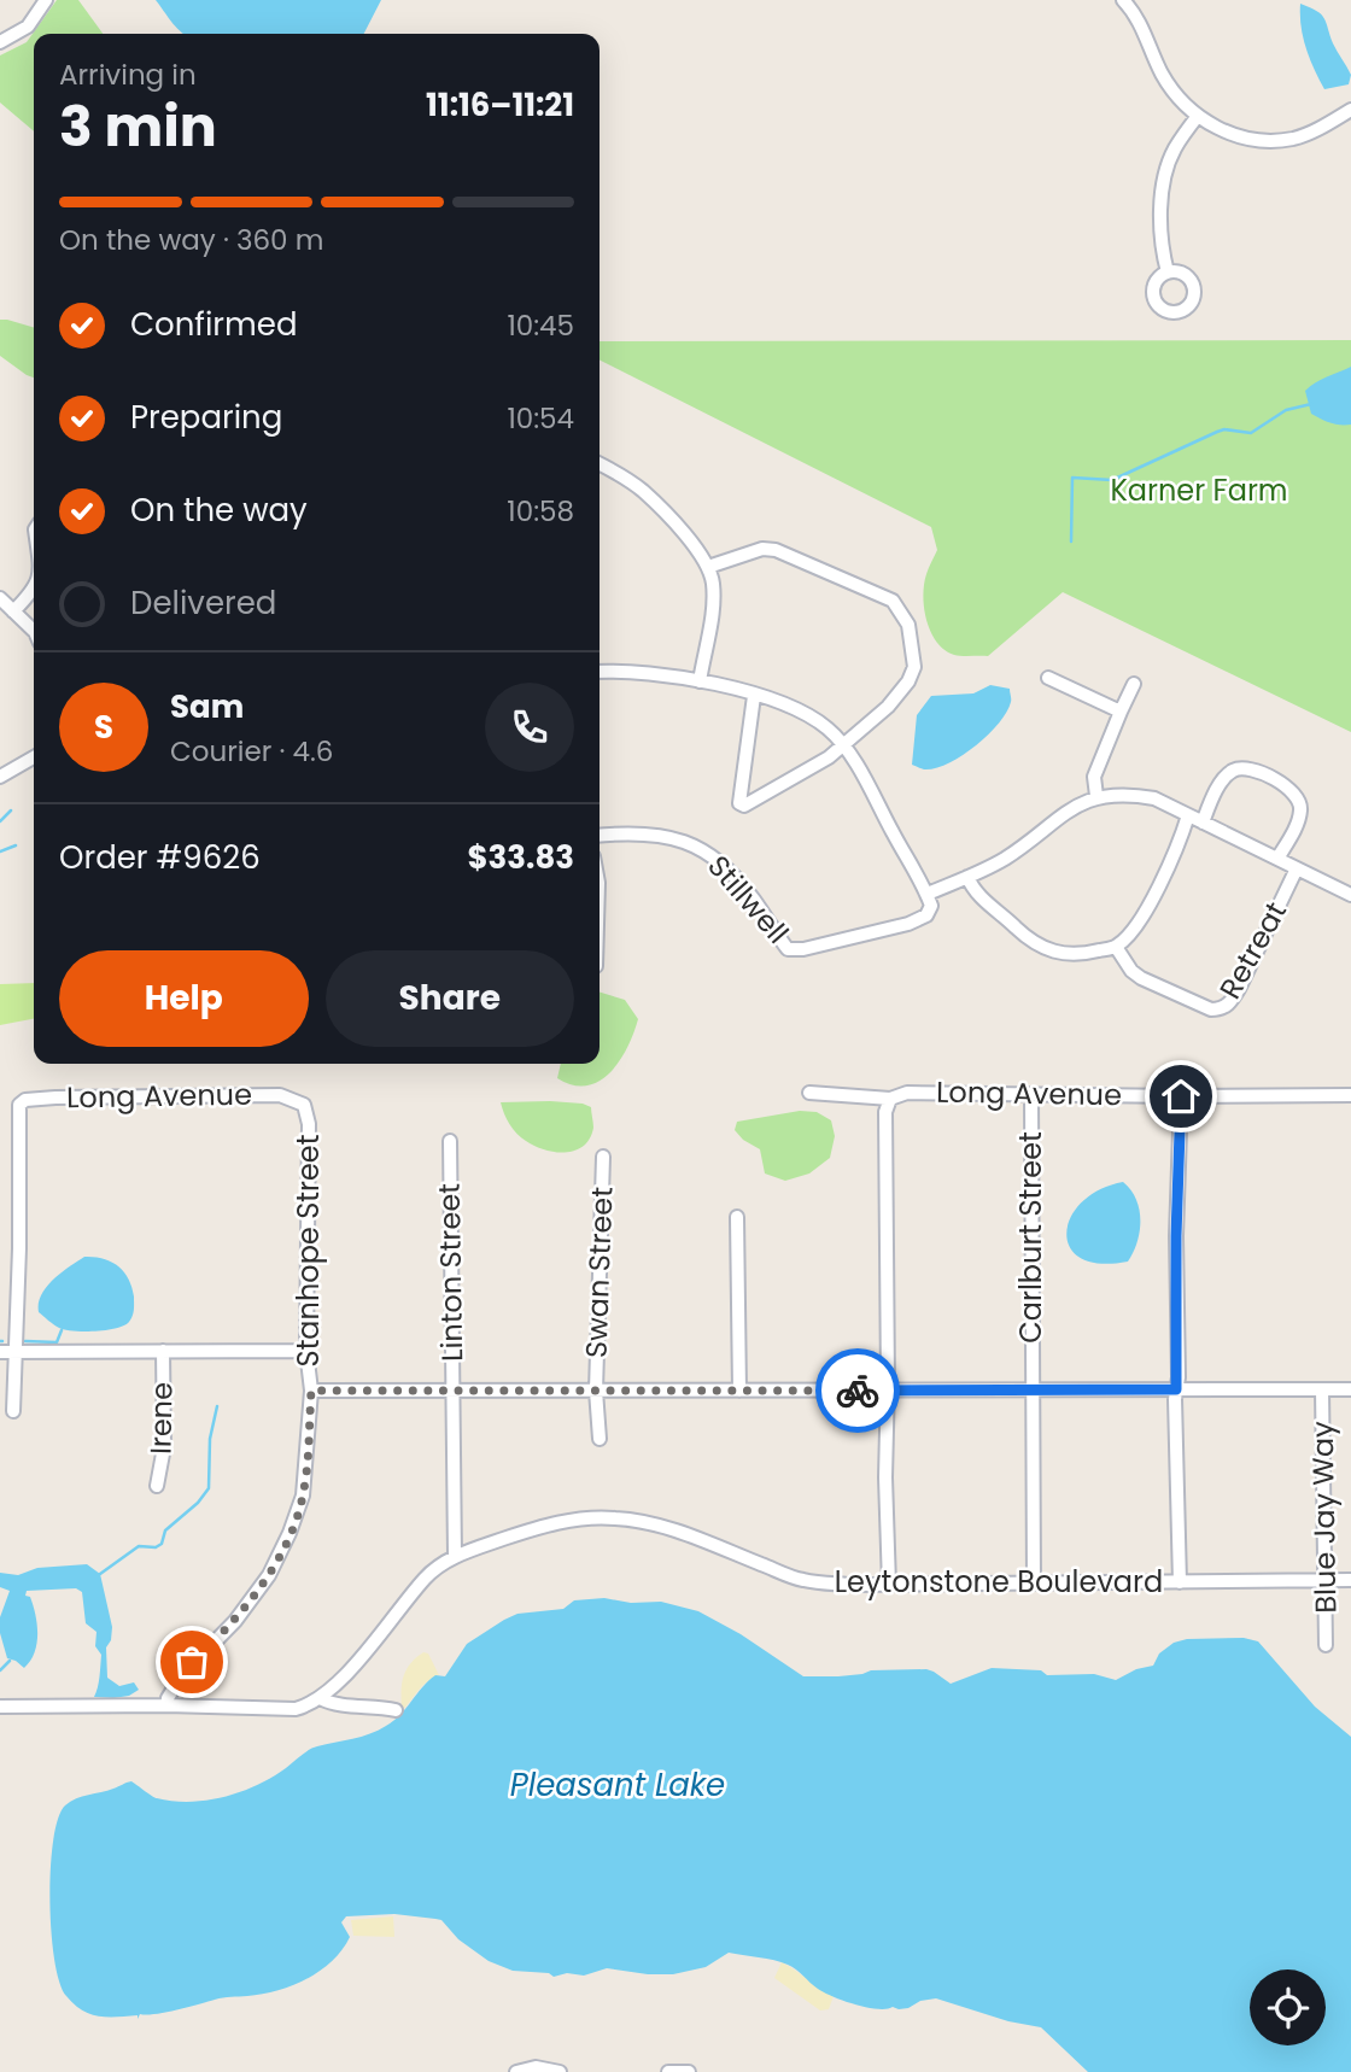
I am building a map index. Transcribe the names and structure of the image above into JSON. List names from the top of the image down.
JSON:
{
  "streets": {
    "street": [
      "Stillwell",
      "Retreat",
      "Long Avenue",
      "Carlburt Street",
      "Stanhope Street",
      "Linton Street",
      "Swan Street",
      "Irene",
      "Blue Jay Way",
      "Leytonstone Boulevard"
    ]
  },
  "crossings": [
    ["Long Avenue", "Carlburt Street"],
    ["Long Avenue", "Stanhope Street"],
    ["Carlburt Street", "Leytonstone Boulevard"],
    ["Stanhope Street", "Leytonstone Boulevard"],
    ["Linton Street", "Leytonstone Boulevard"],
    ["Blue Jay Way", "Leytonstone Boulevard"]
  ],
  "water": ["Pleasant Lake"],
  "parks": ["Karner Farm"],
  "page": {
    "heading": ["3 min", "Arriving in", "11:16–11:21"],
    "panel": [
      "Sam",
      "Courier · 4.6",
      "Order #9626",
      "$33.83"
    ],
    "bar": "On the way · 360 m",
    "list": [
      ["Confirmed", "10:45"],
      ["Preparing", "10:54"],
      ["On the way", "10:58"],
      "Delivered"
    ],
    "round": "S",
    "buttons": ["Help", "Share"]
  }
}
